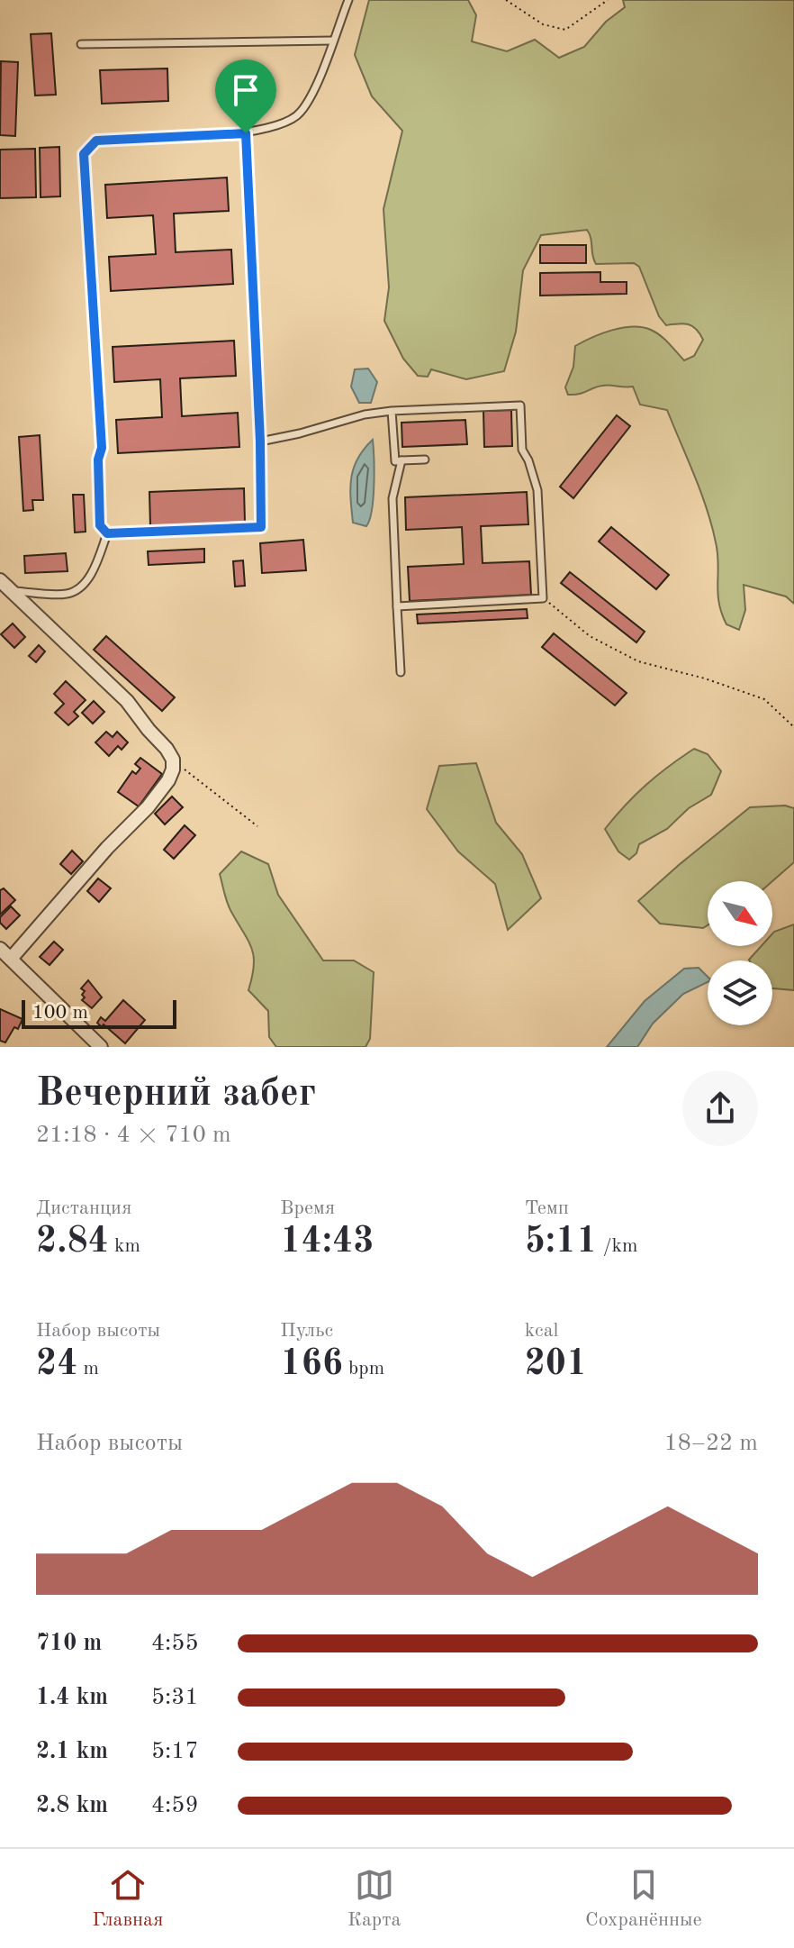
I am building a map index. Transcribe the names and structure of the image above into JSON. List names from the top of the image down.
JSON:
{
  "scale_bar": "100 m",
  "north": "bottom right",
  "page": {
    "scale": "100 m",
    "heading": ["Вечерний забег", "21:18 · 4 × 710 m"],
    "stats": [
      ["Дистанция", "2.84 km"],
      ["Время", "14:43"],
      ["Темп", "5:11 /km"],
      ["Набор высоты", "24 m"],
      ["Пульс", "166 bpm"],
      ["kcal", "201"]
    ],
    "chart": ["Набор высоты", "18–22 m"],
    "list": [
      {
        "name": "710 m",
        "note": "4:55"
      },
      {
        "name": "1.4 km",
        "note": "5:31"
      },
      {
        "name": "2.1 km",
        "note": "5:17"
      },
      {
        "name": "2.8 km",
        "note": "4:59"
      }
    ],
    "tabs": ["Главная", "Карта", "Сохранённые"]
  }
}
